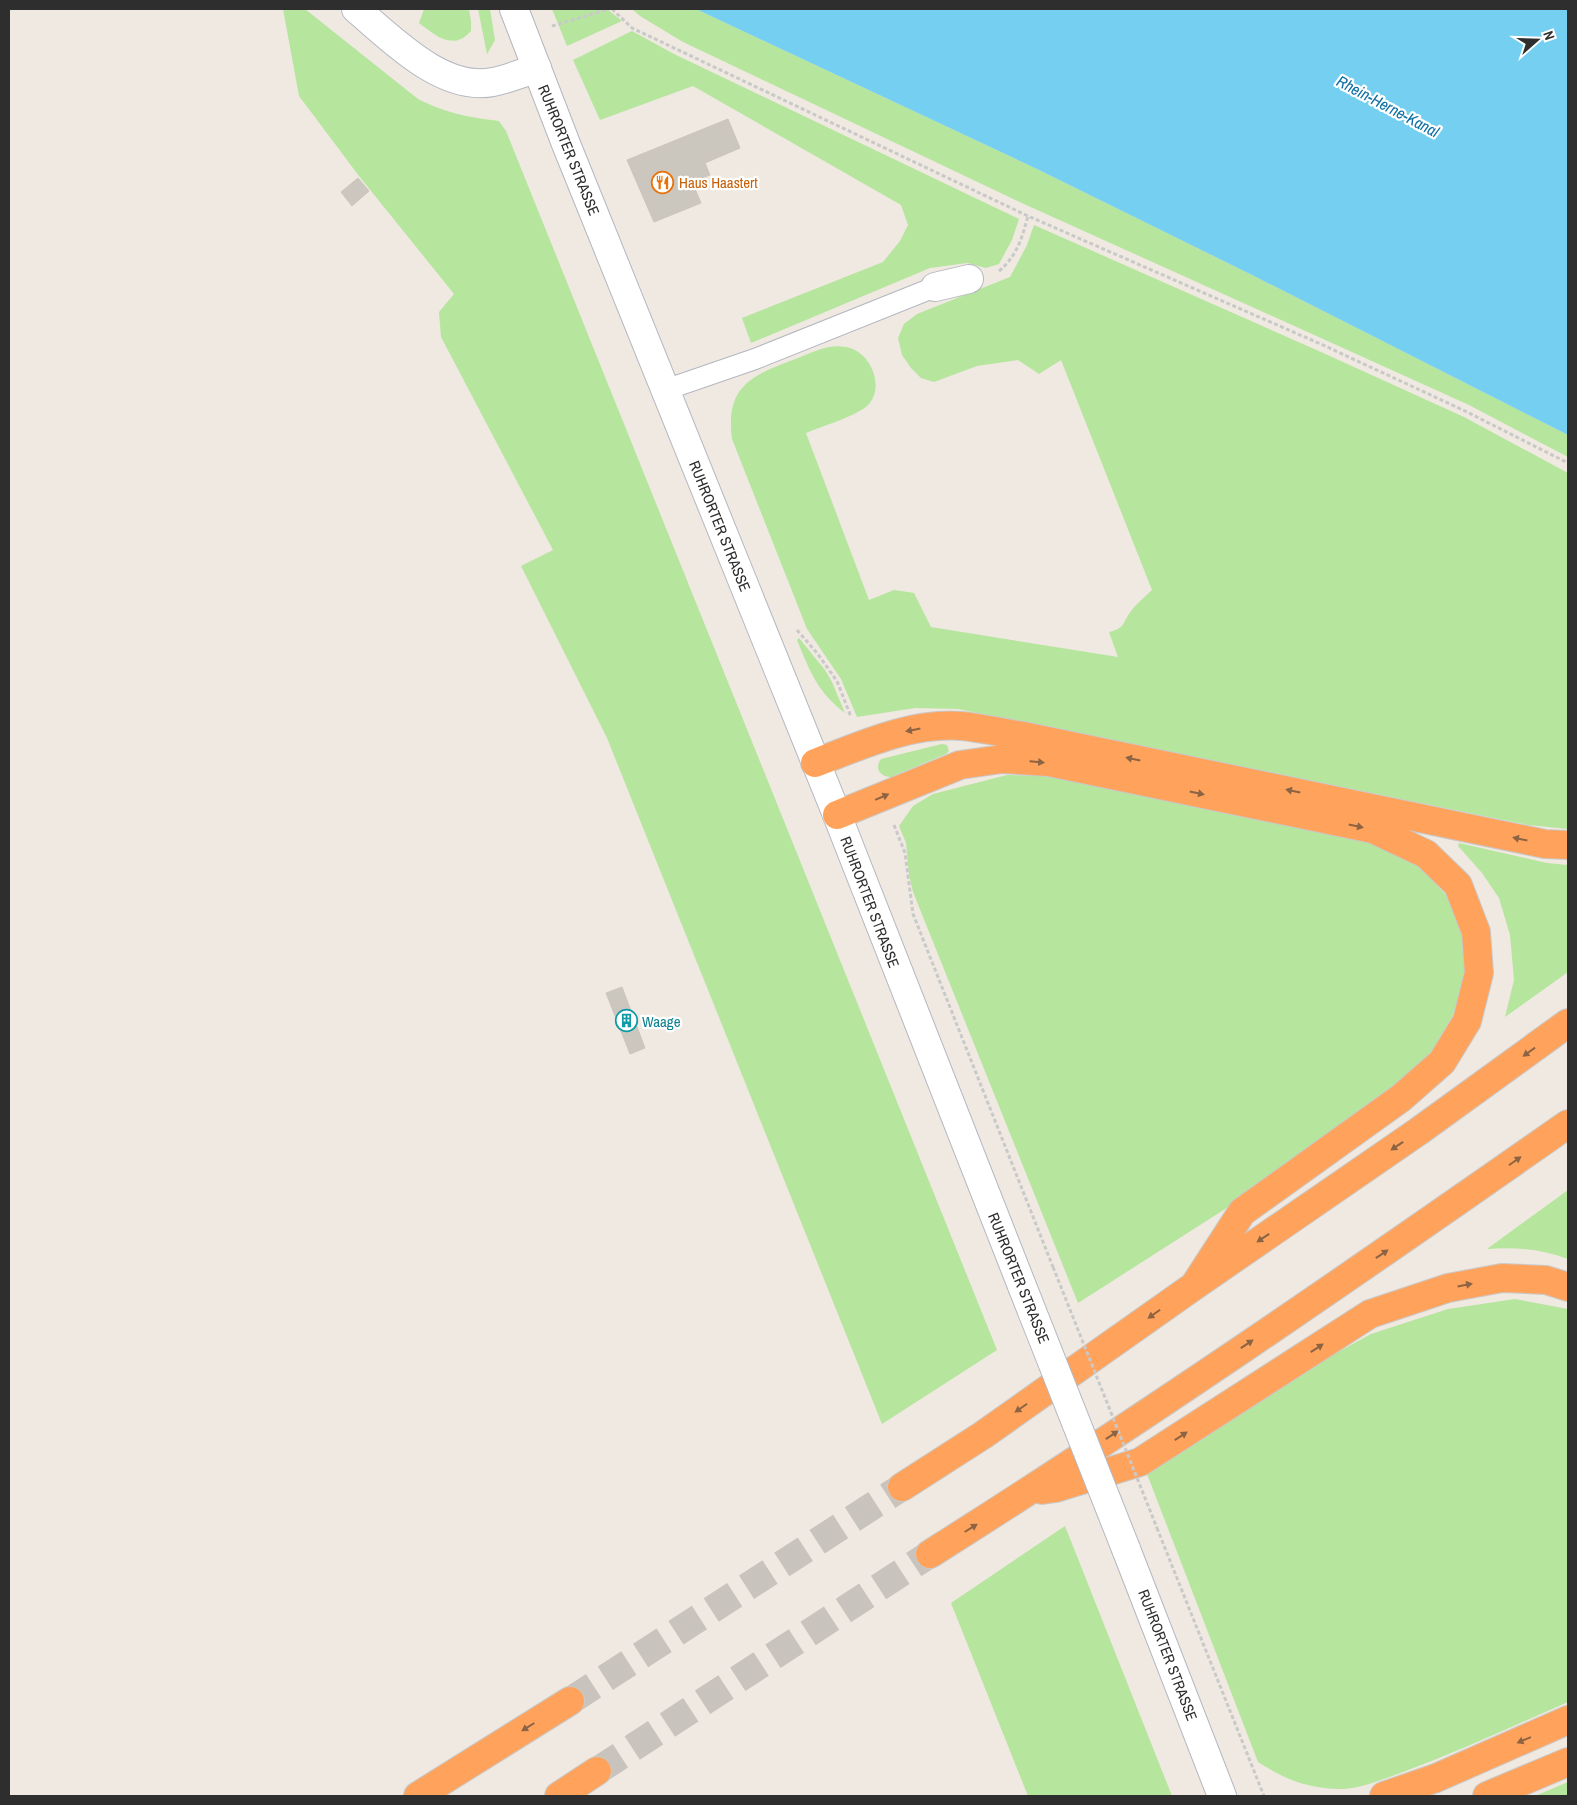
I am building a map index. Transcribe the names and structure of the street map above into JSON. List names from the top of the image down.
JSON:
{
  "streets": {
    "main road": ["RUHRORTER STRASSE"]
  },
  "water": ["Rhein-Herne-Kanal"],
  "places": {
    "restaurant": ["Haus Haastert"],
    "building": ["Waage"]
  },
  "north": "right"
}
